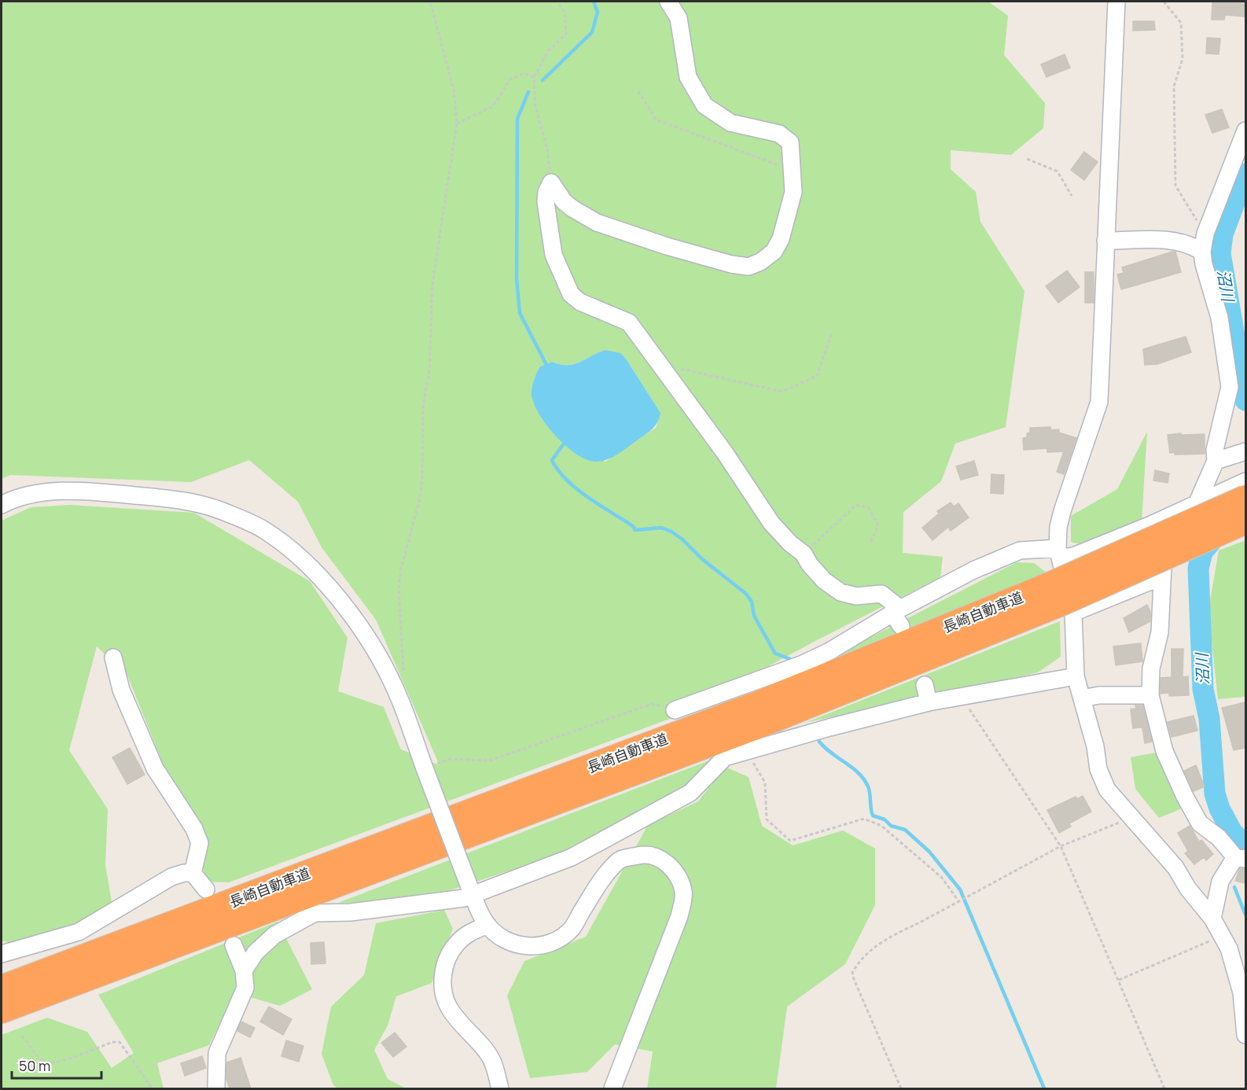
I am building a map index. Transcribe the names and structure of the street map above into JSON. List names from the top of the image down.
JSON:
{
  "streets": {
    "highway": ["長崎自動車道"]
  },
  "water": ["沼川"],
  "scale_bar": "50 m"
}
